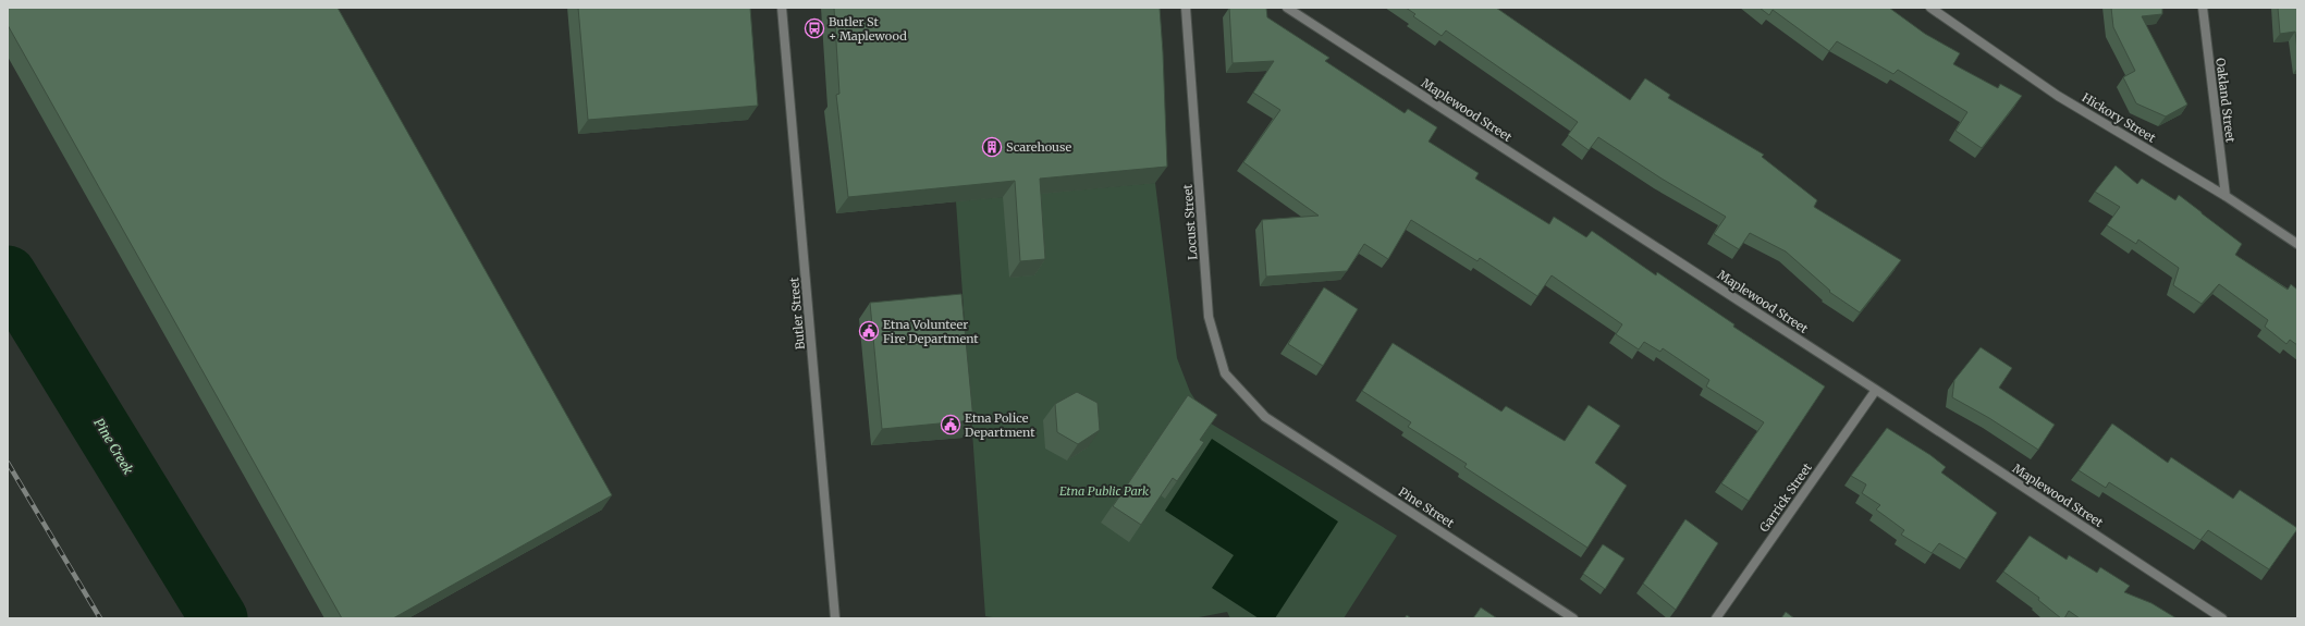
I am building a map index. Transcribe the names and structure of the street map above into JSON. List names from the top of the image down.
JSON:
{
  "streets": {
    "street": [
      "Oakland Street",
      "Maplewood Street",
      "Hickory Street",
      "Locust Street",
      "Butler Street",
      "Garrick Street",
      "Pine Street"
    ]
  },
  "crossings": [
    ["Oakland Street", "Hickory Street"],
    ["Maplewood Street", "Garrick Street"],
    ["Locust Street", "Pine Street"]
  ],
  "water": ["Pine Creek"],
  "parks": ["Etna Public Park"],
  "places": {
    "bus stop": ["Butler St + Maplewood"],
    "building": ["Scarehouse"],
    "public building": ["Etna Volunteer Fire Department", "Etna Police Department"]
  }
}
